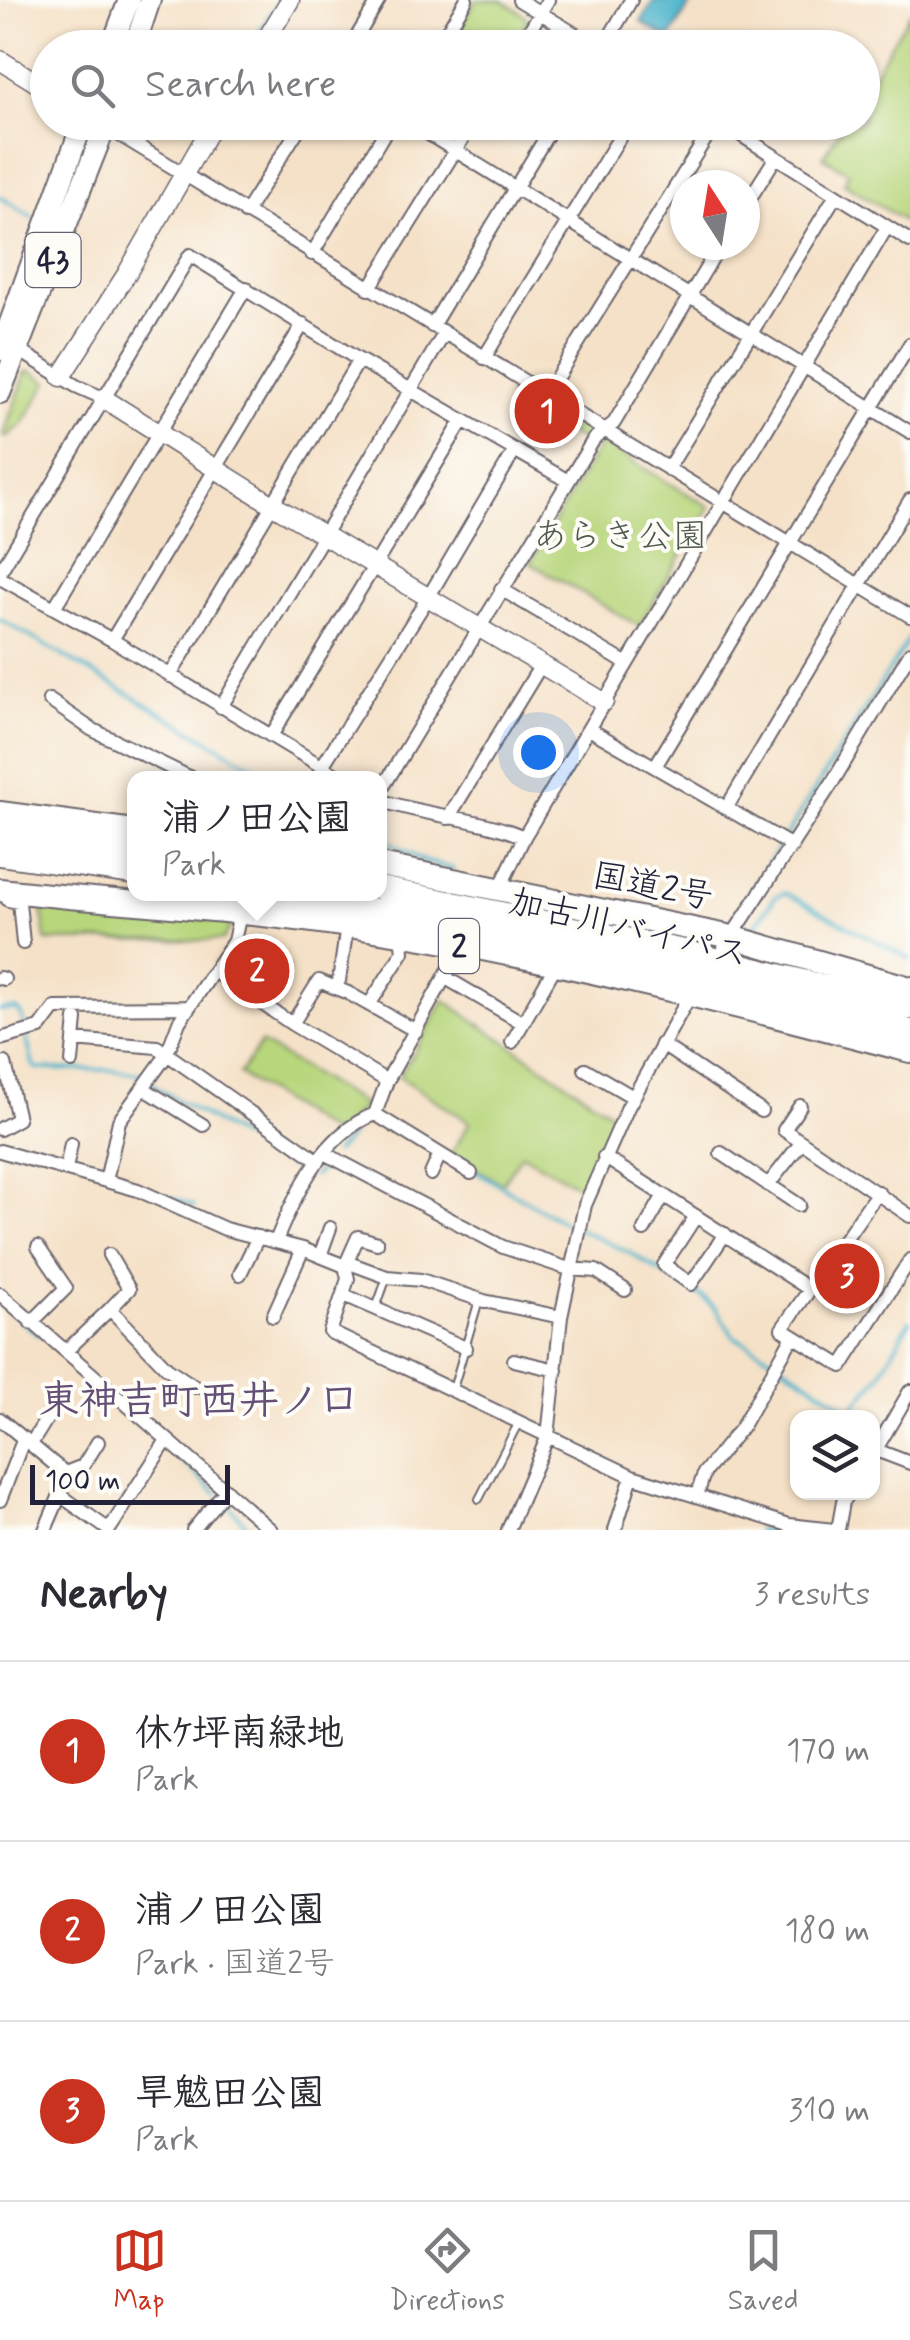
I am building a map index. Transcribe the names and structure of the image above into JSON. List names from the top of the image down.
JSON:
{
  "streets": {
    "highway": ["国道2号", "加古川バイパス", "2"],
    "main road": ["43"]
  },
  "districts": ["東神吉町西井ノ口"],
  "parks": ["あらき公園"],
  "scale_bar": "100 m",
  "north": "top",
  "page": {
    "search": "Search here",
    "pins": ["1", "2", "3"],
    "popup": ["浦ノ田公園", "Park"],
    "scale": "100 m",
    "heading": ["Nearby", "3 results"],
    "list": [
      {
        "mark": "1",
        "name": "休ｹ坪南緑地",
        "note": "Park",
        "value": "170 m"
      },
      {
        "mark": "2",
        "name": "浦ノ田公園",
        "note": "Park · 国道2号",
        "value": "180 m"
      },
      {
        "mark": "3",
        "name": "旱魃田公園",
        "note": "Park",
        "value": "310 m"
      }
    ],
    "nav": ["Map", "Directions", "Saved"]
  }
}
